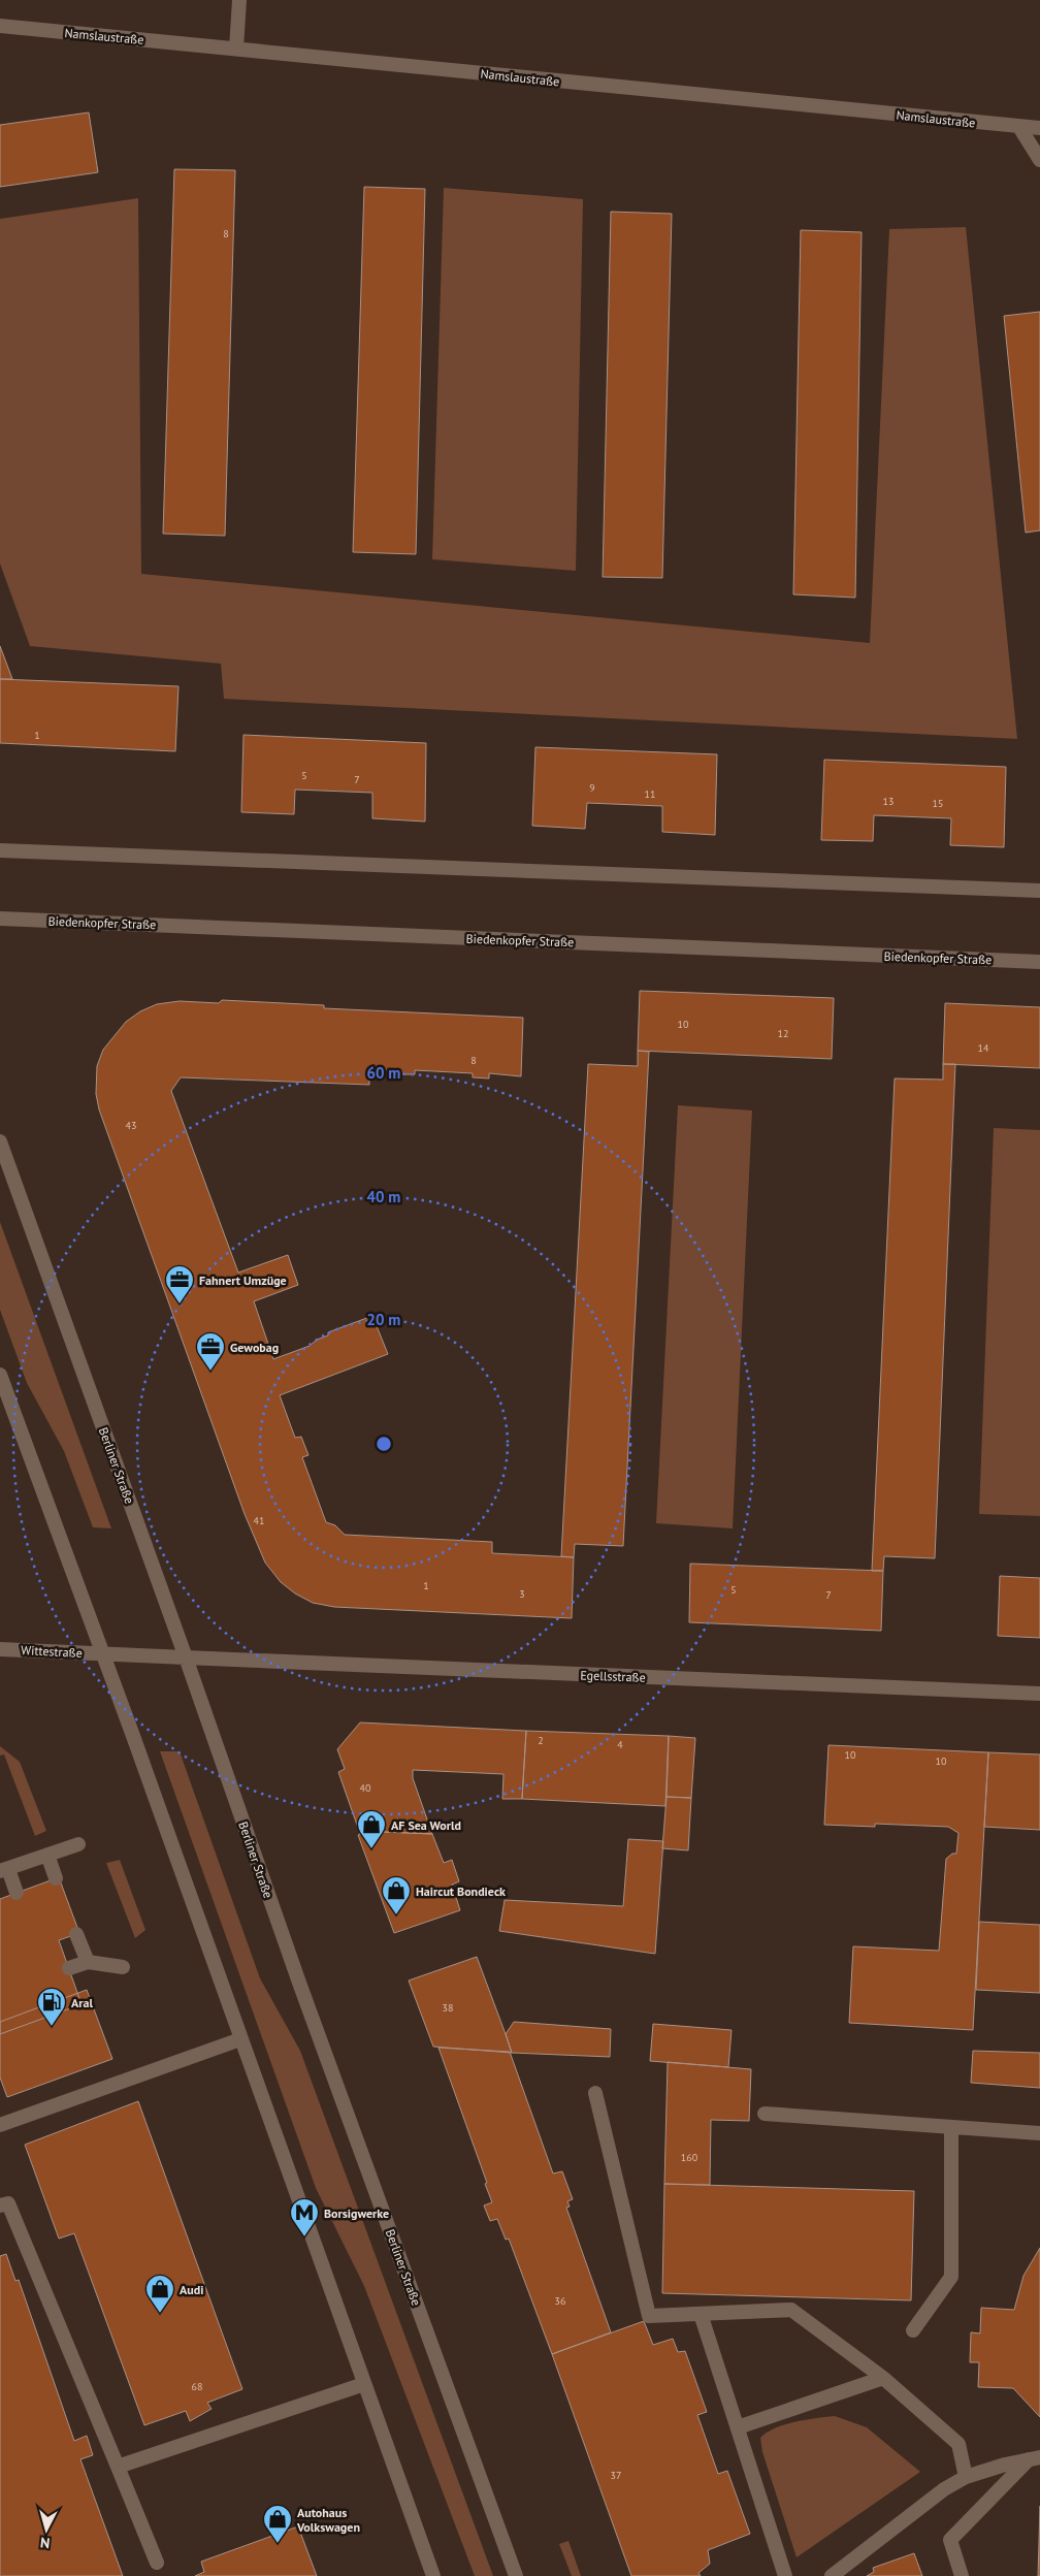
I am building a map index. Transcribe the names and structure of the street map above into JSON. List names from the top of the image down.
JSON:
{
  "streets": {
    "street": [
      "Namslaustraße",
      "Biedenkopfer Straße",
      "Berliner Straße",
      "Wittestraße",
      "Egellsstraße"
    ]
  },
  "crossings": [
    ["Berliner Straße", "Wittestraße"],
    ["Berliner Straße", "Egellsstraße"],
    ["Wittestraße", "Egellsstraße"]
  ],
  "places": {
    "office": ["Fahnert Umzüge", "Gewobag"],
    "shop": [
      "AF Sea World",
      "Haircut Bondieck",
      "Audi",
      "Autohaus Volkswagen"
    ],
    "fuel station": ["Aral"],
    "metro station": ["Borsigwerke"]
  },
  "house_numbers": [
    "8",
    "1",
    "5",
    "7",
    "9",
    "11",
    "13",
    "15",
    "10",
    "12",
    "14",
    "8",
    "43",
    "41",
    "1",
    "5",
    "3",
    "7",
    "2",
    "4",
    "10",
    "10",
    "40",
    "38",
    "160",
    "36",
    "68",
    "37"
  ],
  "north": "bottom",
  "rings": ["60 m", "40 m", "20 m"]
}
